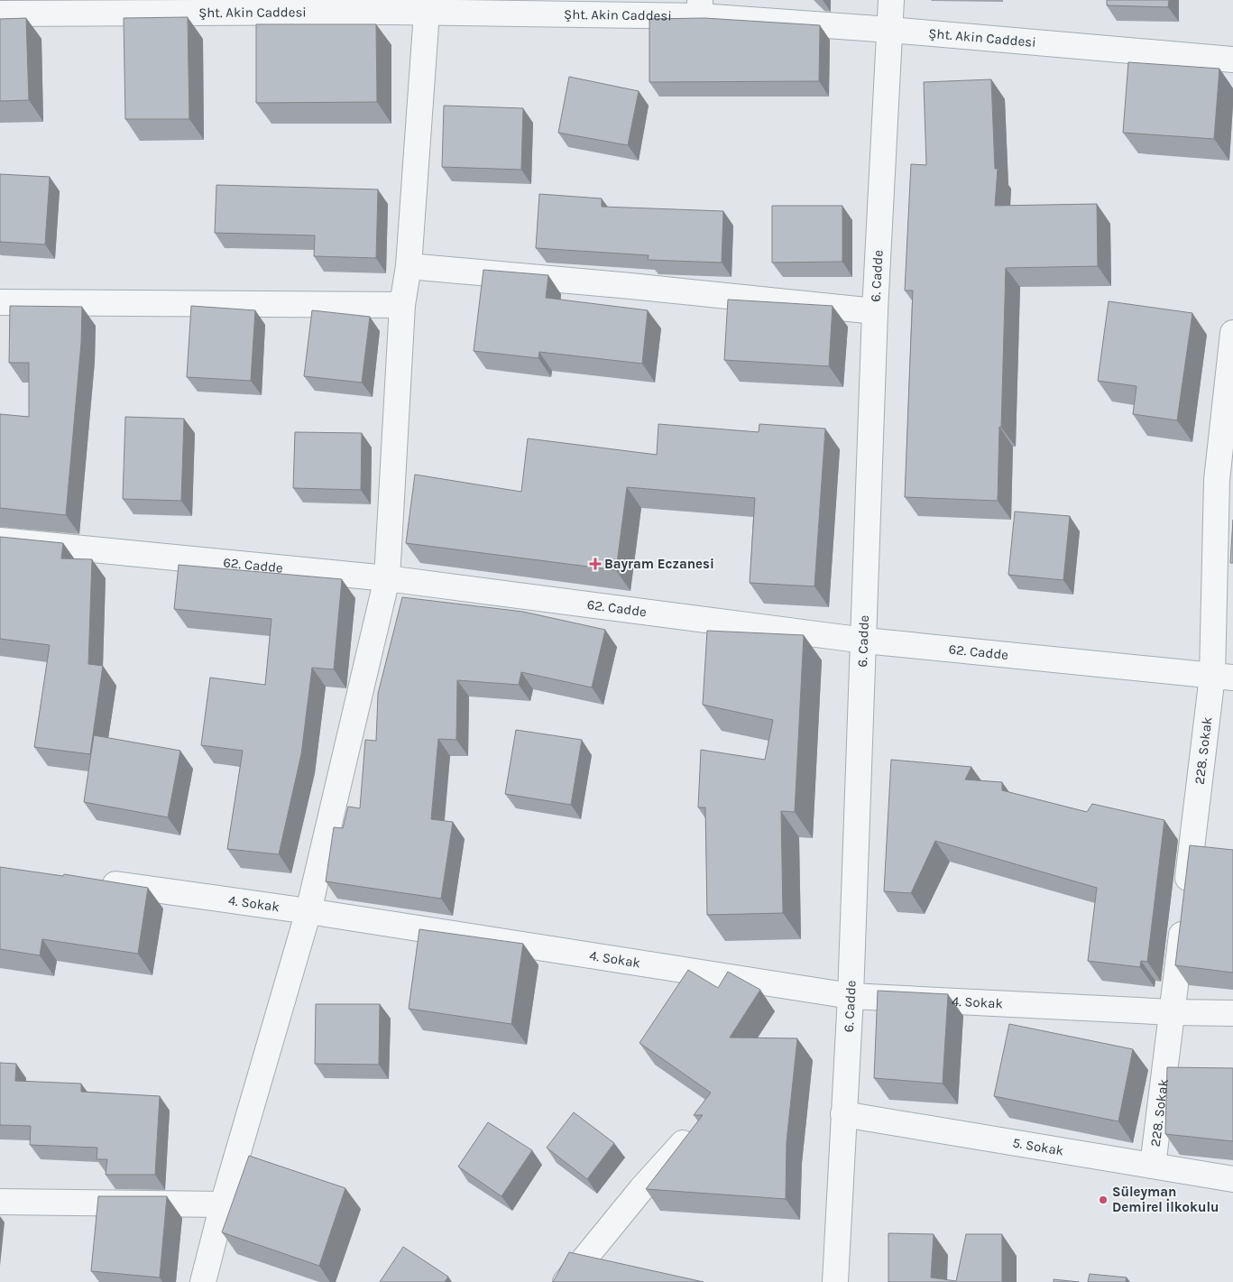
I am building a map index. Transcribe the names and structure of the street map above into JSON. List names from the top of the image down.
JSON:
{
  "streets": {
    "street": [
      "Şht. Akin Caddesi",
      "6. Cadde",
      "62. Cadde",
      "228. Sokak",
      "4. Sokak",
      "5. Sokak"
    ]
  },
  "crossings": [
    ["Şht. Akin Caddesi", "6. Cadde"],
    ["6. Cadde", "62. Cadde"],
    ["6. Cadde", "4. Sokak"],
    ["6. Cadde", "5. Sokak"],
    ["62. Cadde", "228. Sokak"],
    ["228. Sokak", "4. Sokak"],
    ["228. Sokak", "5. Sokak"]
  ],
  "places": {
    "health": ["Bayram Eczanesi"],
    "other": ["Süleyman Demirel İlkokulu"]
  }
}
